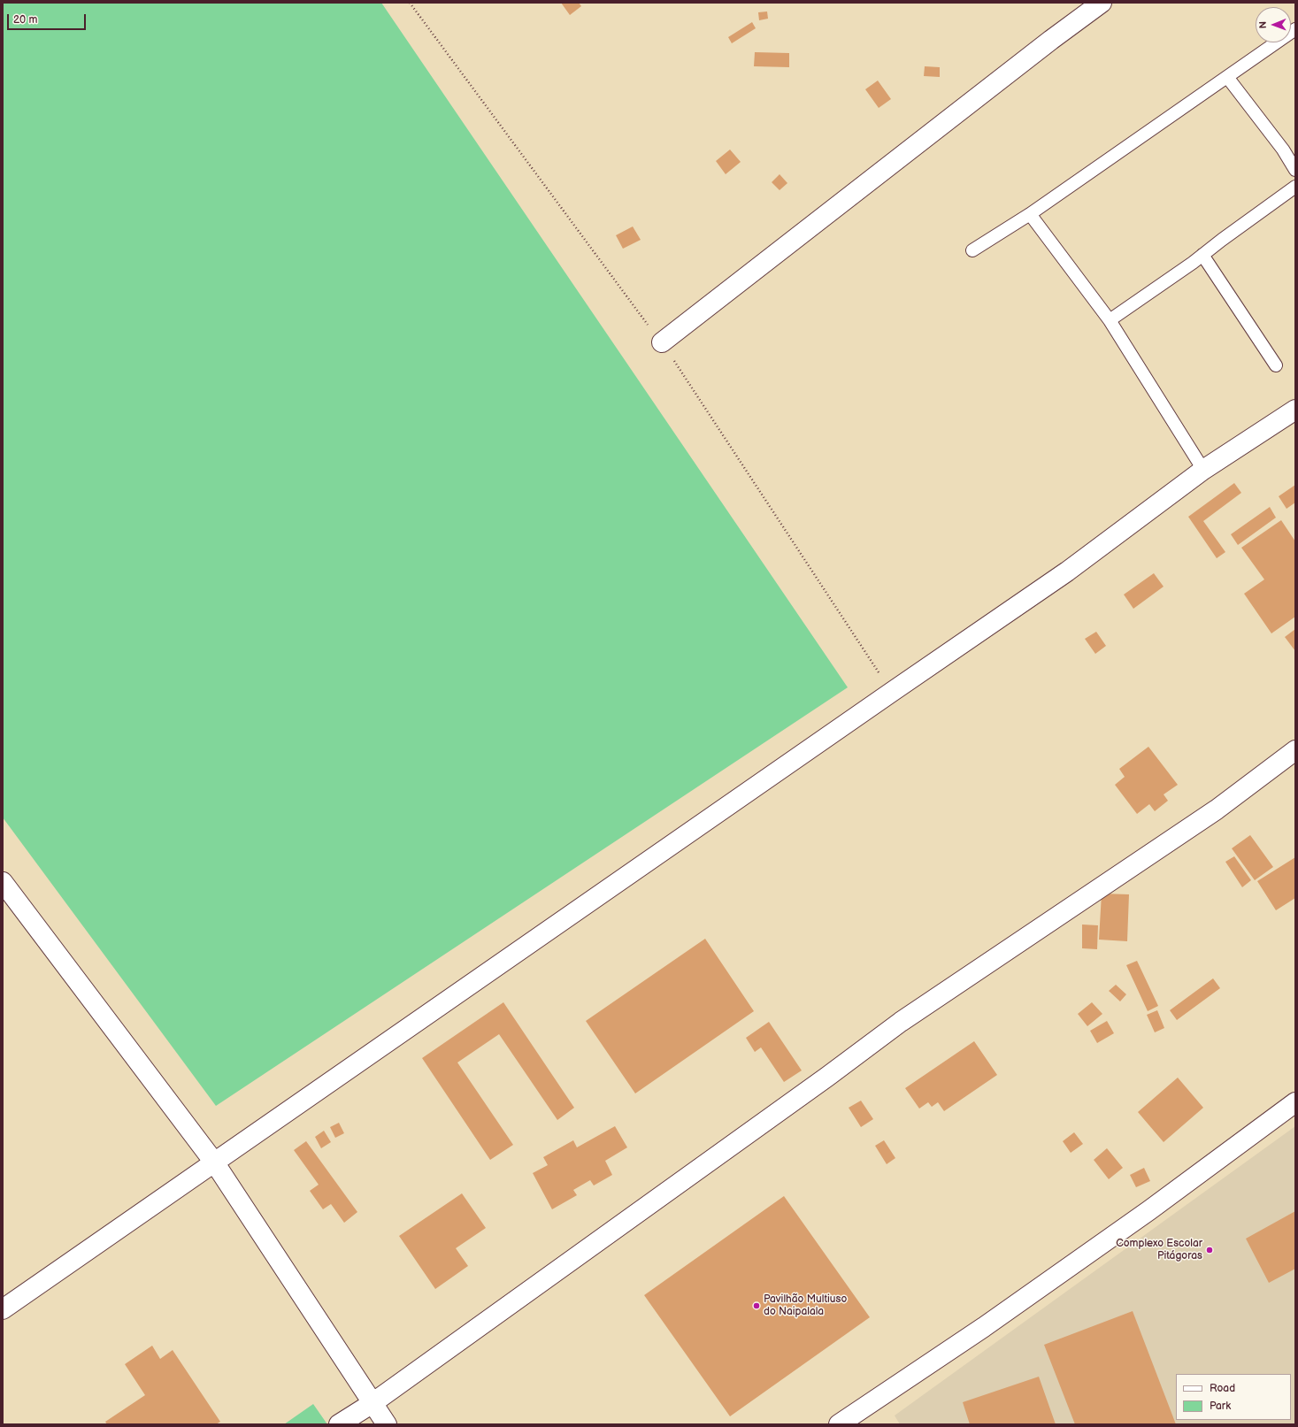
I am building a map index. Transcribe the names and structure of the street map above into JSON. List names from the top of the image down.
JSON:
{
  "places": ["Complexo Escolar Pitágoras", "Pavilhão Multiuso do Naipalala"],
  "legend": ["Road", "Park"],
  "scale_bar": "20 m",
  "north": "left"
}
